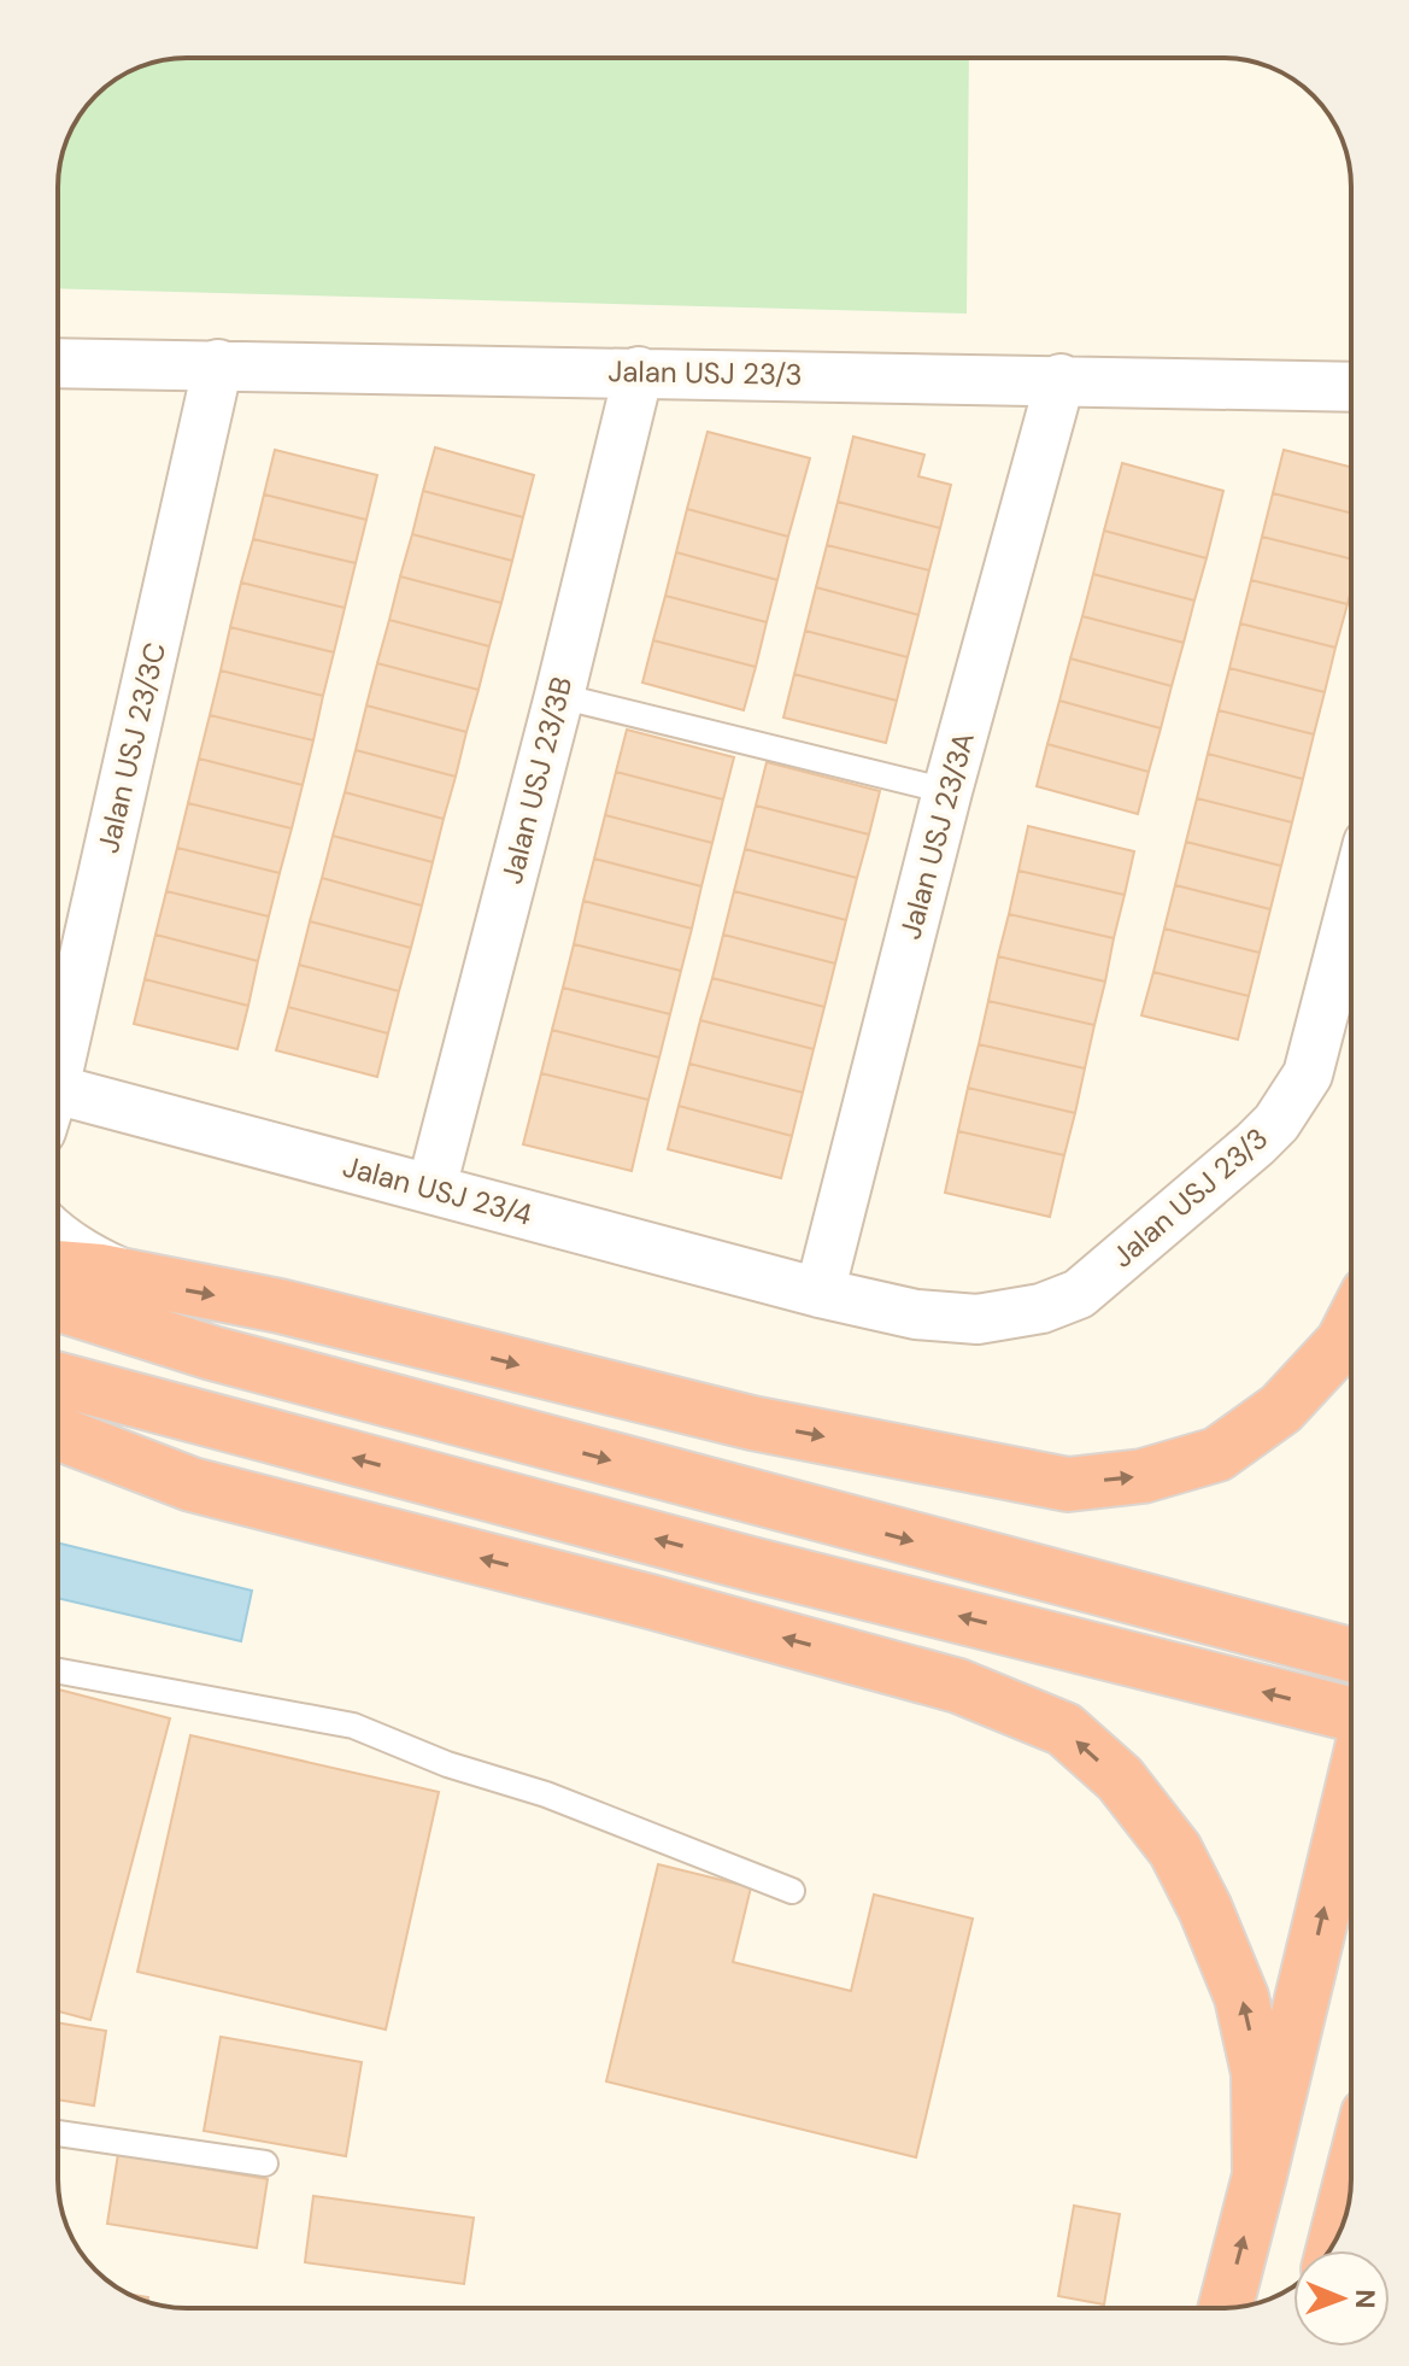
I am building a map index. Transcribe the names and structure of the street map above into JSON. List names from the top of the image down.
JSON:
{
  "streets": {
    "street": [
      "Jalan USJ 23/3",
      "Jalan USJ 23/3C",
      "Jalan USJ 23/3B",
      "Jalan USJ 23/3A",
      "Jalan USJ 23/4"
    ]
  },
  "crossings": [
    ["Jalan USJ 23/3", "Jalan USJ 23/3C"],
    ["Jalan USJ 23/3", "Jalan USJ 23/3B"],
    ["Jalan USJ 23/3", "Jalan USJ 23/3A"],
    ["Jalan USJ 23/3", "Jalan USJ 23/4"],
    ["Jalan USJ 23/3B", "Jalan USJ 23/4"],
    ["Jalan USJ 23/3A", "Jalan USJ 23/4"]
  ],
  "north": "right"
}
